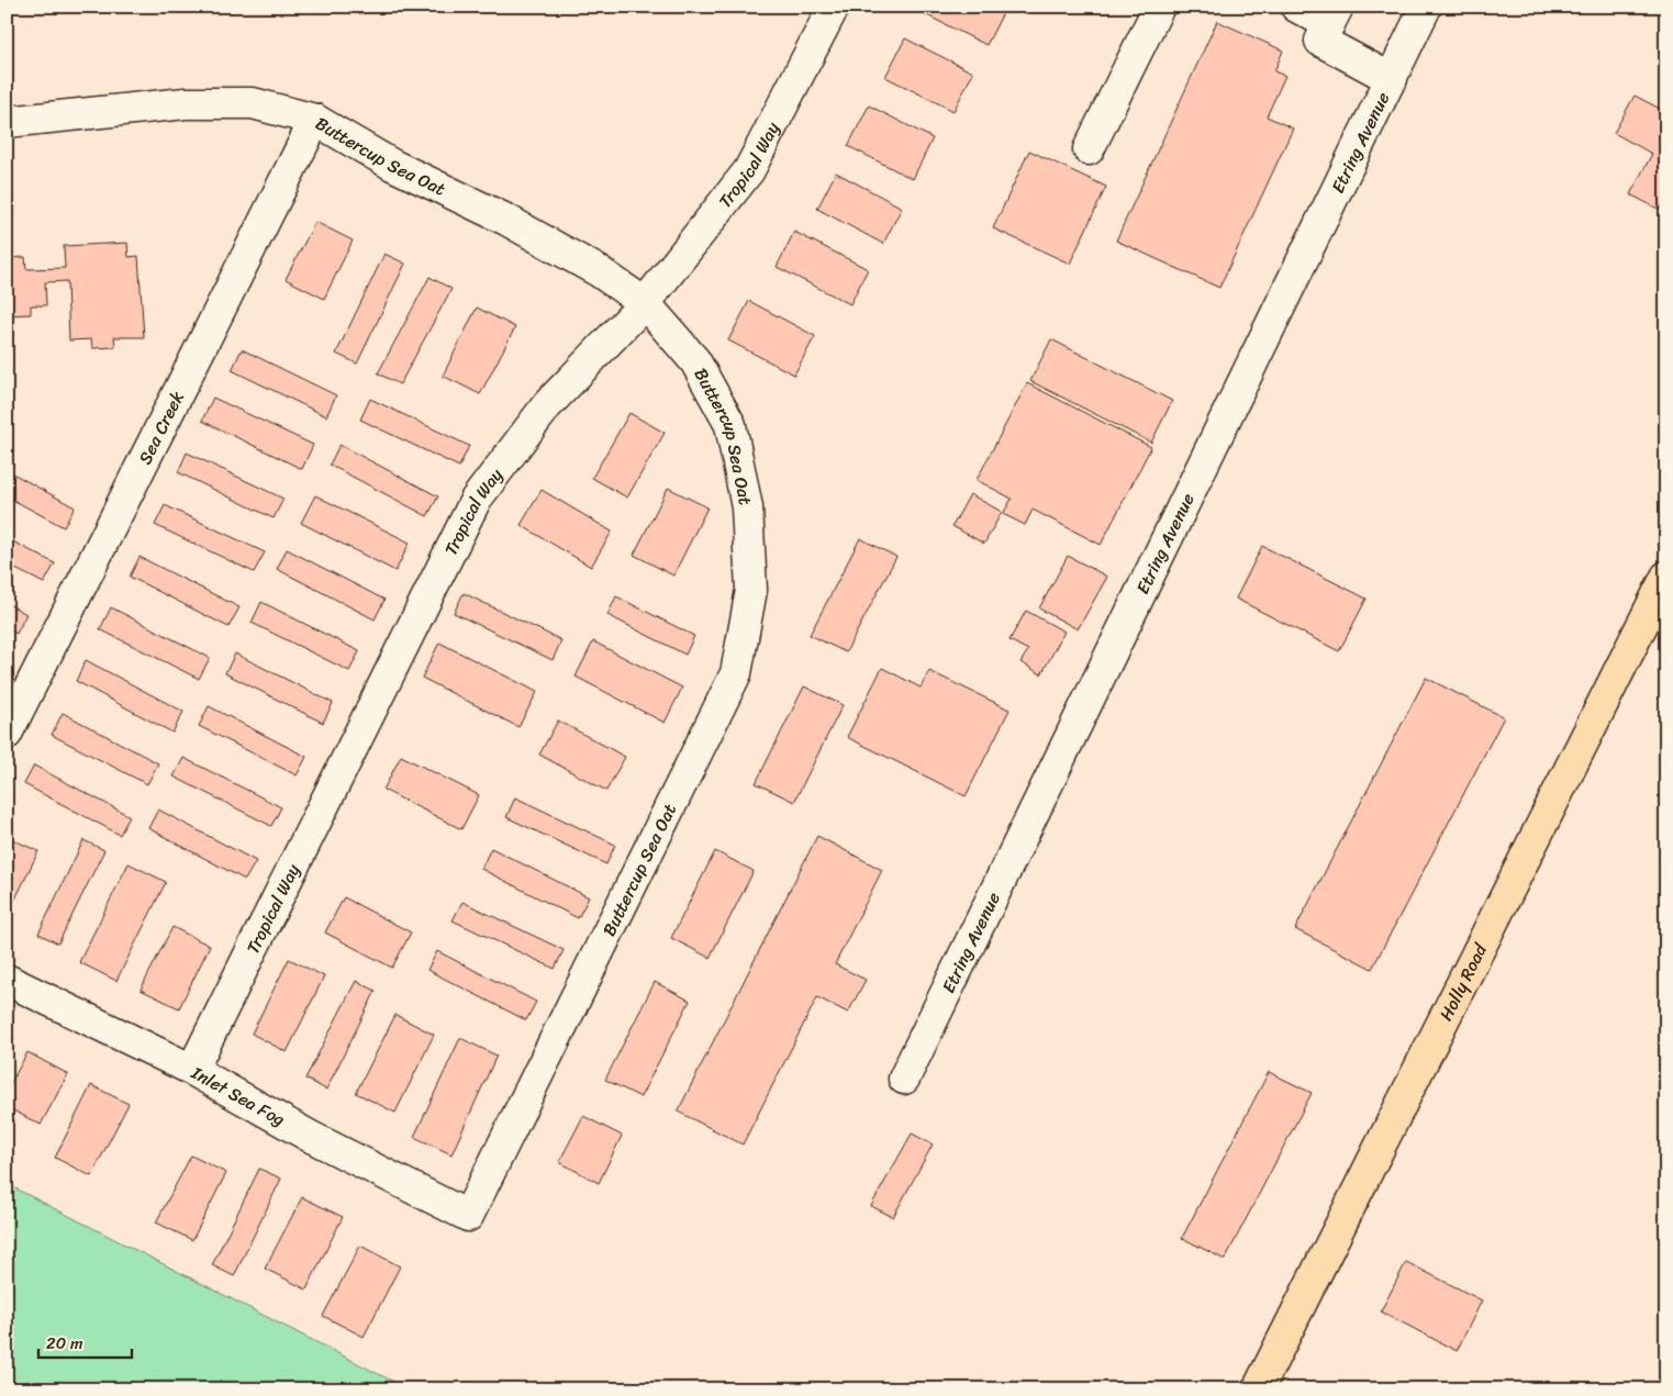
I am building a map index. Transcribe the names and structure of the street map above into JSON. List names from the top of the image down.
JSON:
{
  "streets": {
    "main road": ["Holly Road"],
    "street": [
      "Etring Avenue",
      "Buttercup Sea Oat",
      "Tropical Way",
      "Sea Creek",
      "Inlet Sea Fog"
    ]
  },
  "crossings": [
    ["Buttercup Sea Oat", "Tropical Way"],
    ["Buttercup Sea Oat", "Sea Creek"],
    ["Buttercup Sea Oat", "Inlet Sea Fog"],
    ["Tropical Way", "Inlet Sea Fog"]
  ],
  "scale_bar": "20 m"
}
